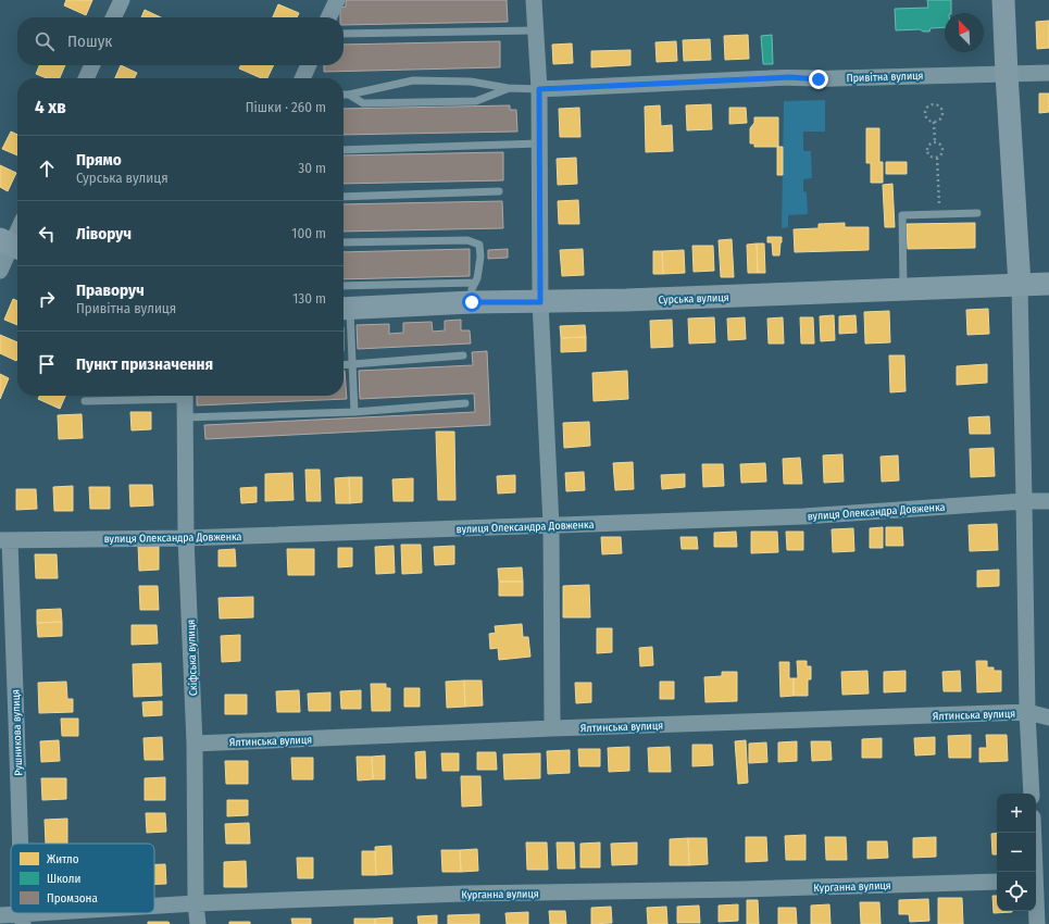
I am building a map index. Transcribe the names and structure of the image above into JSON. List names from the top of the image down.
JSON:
{
  "streets": {
    "street": [
      "Привітна вулиця",
      "Сурська вулиця",
      "вулиця Олександра Довженка",
      "Скіфська вулиця",
      "Ялтинська вулиця",
      "Рушникова вулиця",
      "Курганна вулиця"
    ]
  },
  "crossings": [
    ["вулиця Олександра Довженка", "Скіфська вулиця"],
    ["вулиця Олександра Довженка", "Рушникова вулиця"],
    ["Скіфська вулиця", "Ялтинська вулиця"],
    ["Скіфська вулиця", "Курганна вулиця"]
  ],
  "legend": ["Житло", "Школи", "Промзона"],
  "north": "top left",
  "page": {
    "search": "Пошук",
    "heading": ["4 хв", "Пішки · 260 m"],
    "list": [
      ["Прямо", "Сурська вулиця", "30 m"],
      ["Ліворуч", "100 m"],
      ["Праворуч", "Привітна вулиця", "130 m"],
      "Пункт призначення"
    ],
    "map_buttons": ["+", "−"]
  }
}
